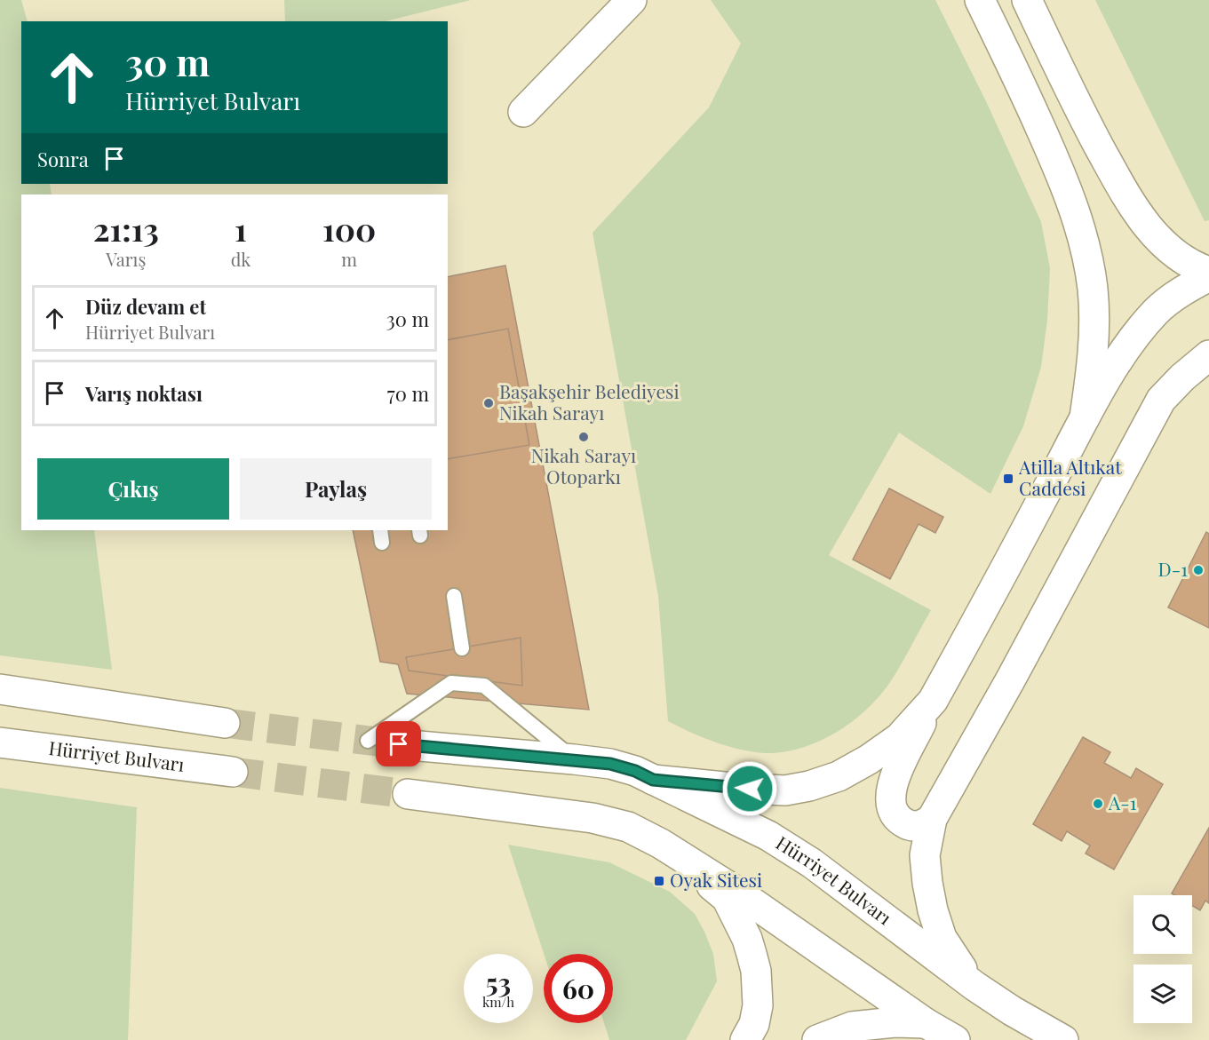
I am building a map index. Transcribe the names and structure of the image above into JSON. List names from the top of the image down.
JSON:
{
  "streets": {
    "main road": ["Hürriyet Bulvarı"]
  },
  "places": {
    "other": [
      "Başakşehir Belediyesi Nikah Sarayı",
      "Nikah Sarayı Otoparkı",
      "D-1",
      "A-1"
    ],
    "transit": ["Atilla Altıkat Caddesi", "Oyak Sitesi"]
  },
  "page": {
    "turn": ["30 m", "Hürriyet Bulvarı"],
    "then": "Sonra",
    "eta": [
      "21:13",
      "Varış",
      "1",
      "dk",
      "100",
      "m"
    ],
    "list": [
      {
        "name": "Düz devam et",
        "note": "Hürriyet Bulvarı",
        "value": "30 m"
      },
      {
        "name": "Varış noktası",
        "value": "70 m"
      }
    ],
    "buttons": ["Çıkış", "Paylaş"],
    "speed": "53 km/h",
    "limit": "60"
  }
}
